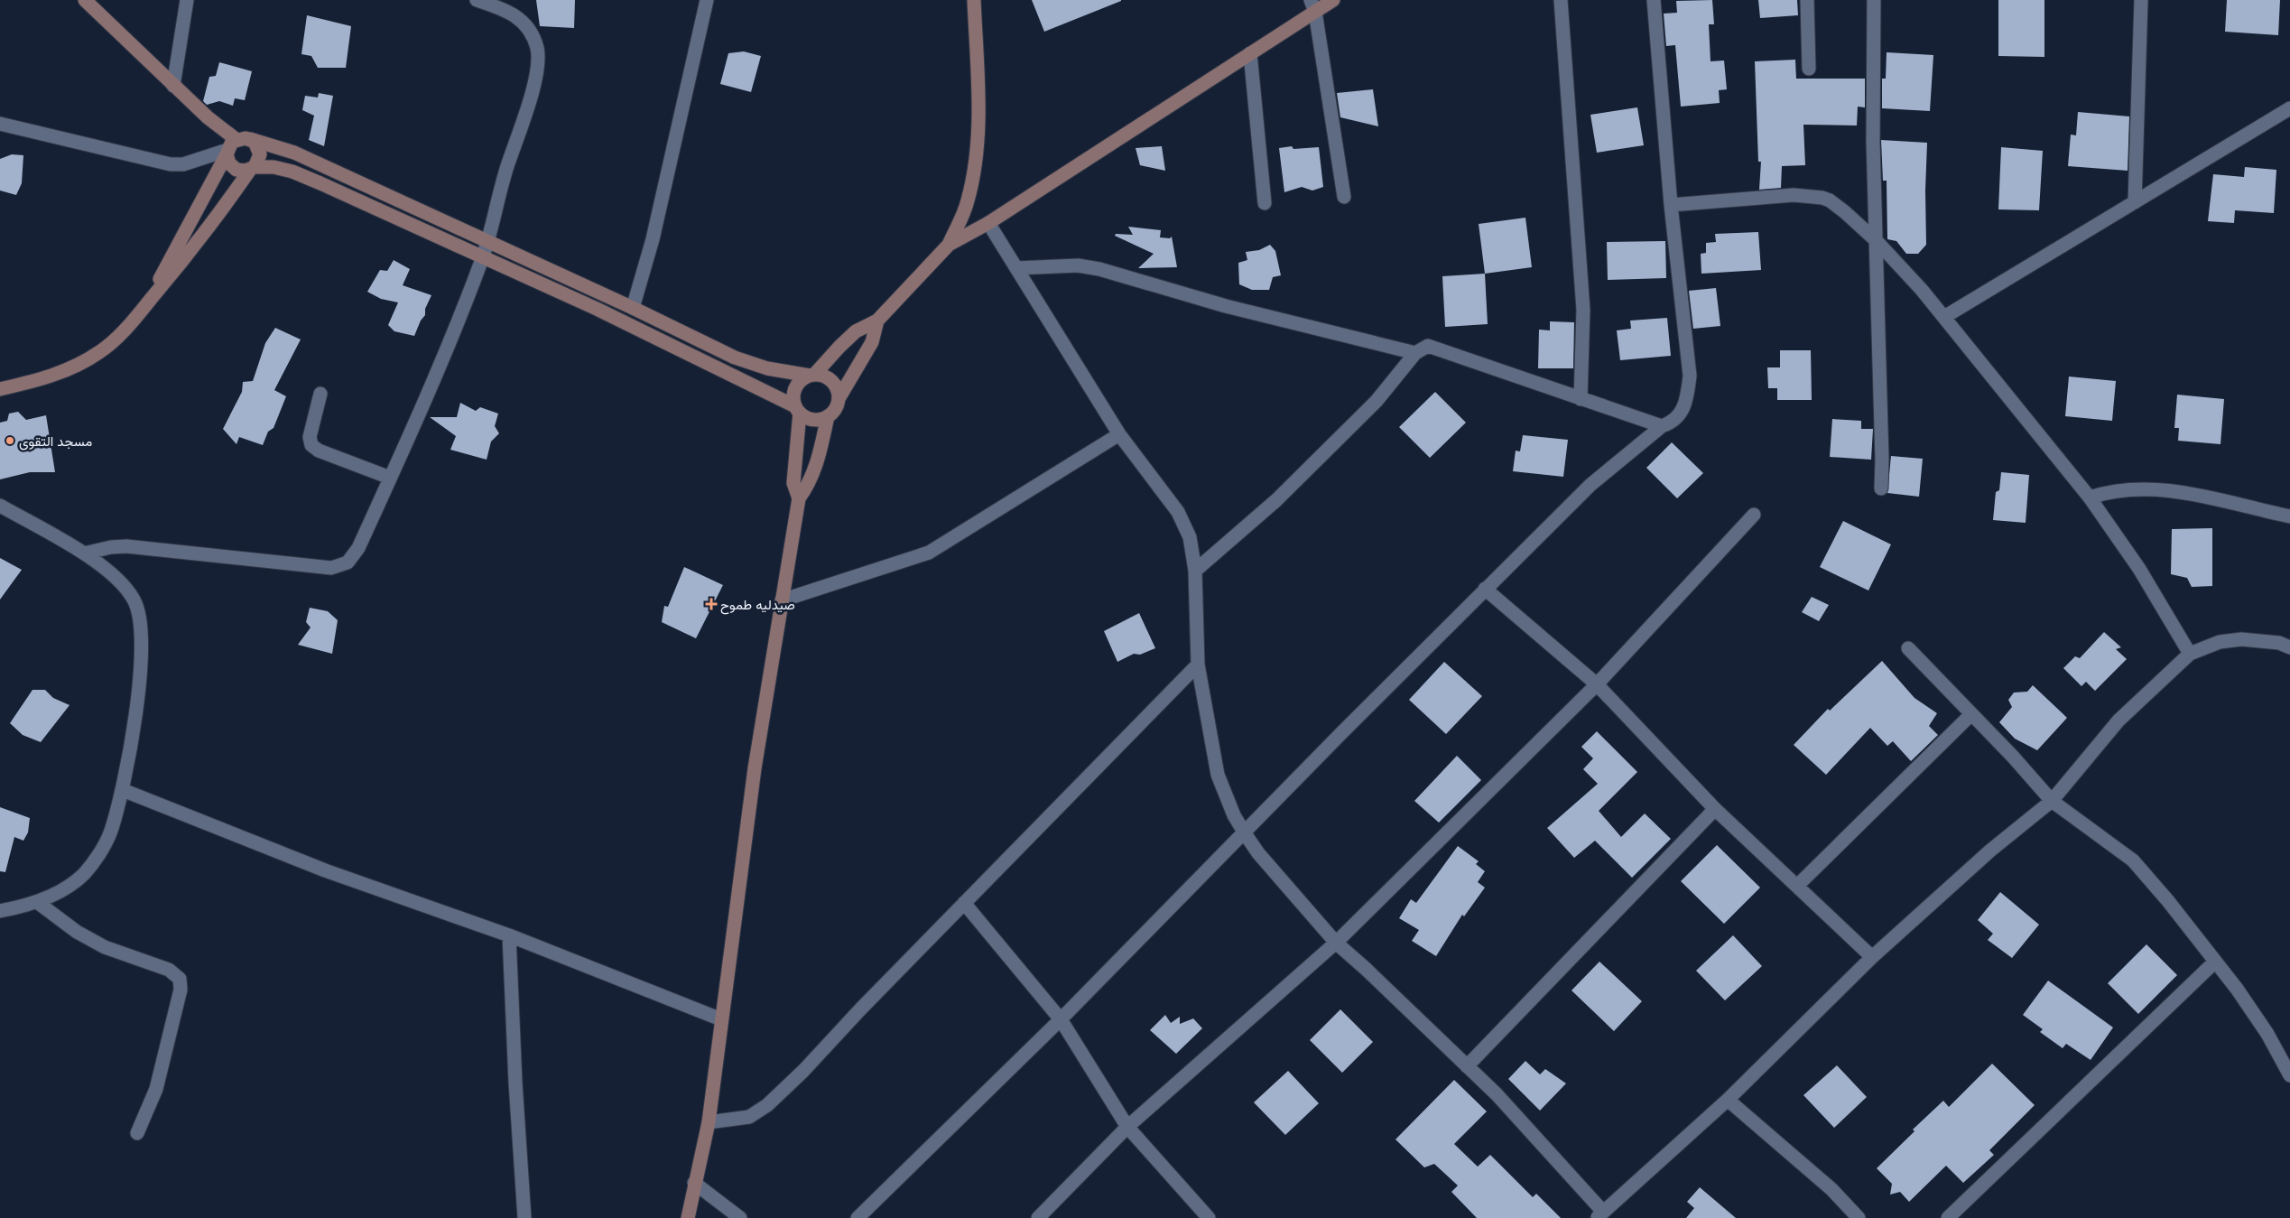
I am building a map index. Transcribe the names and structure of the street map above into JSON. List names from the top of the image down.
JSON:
{
  "places": {
    "other": ["مسجد التقوى"],
    "health": ["صيدليه طموح"]
  }
}
